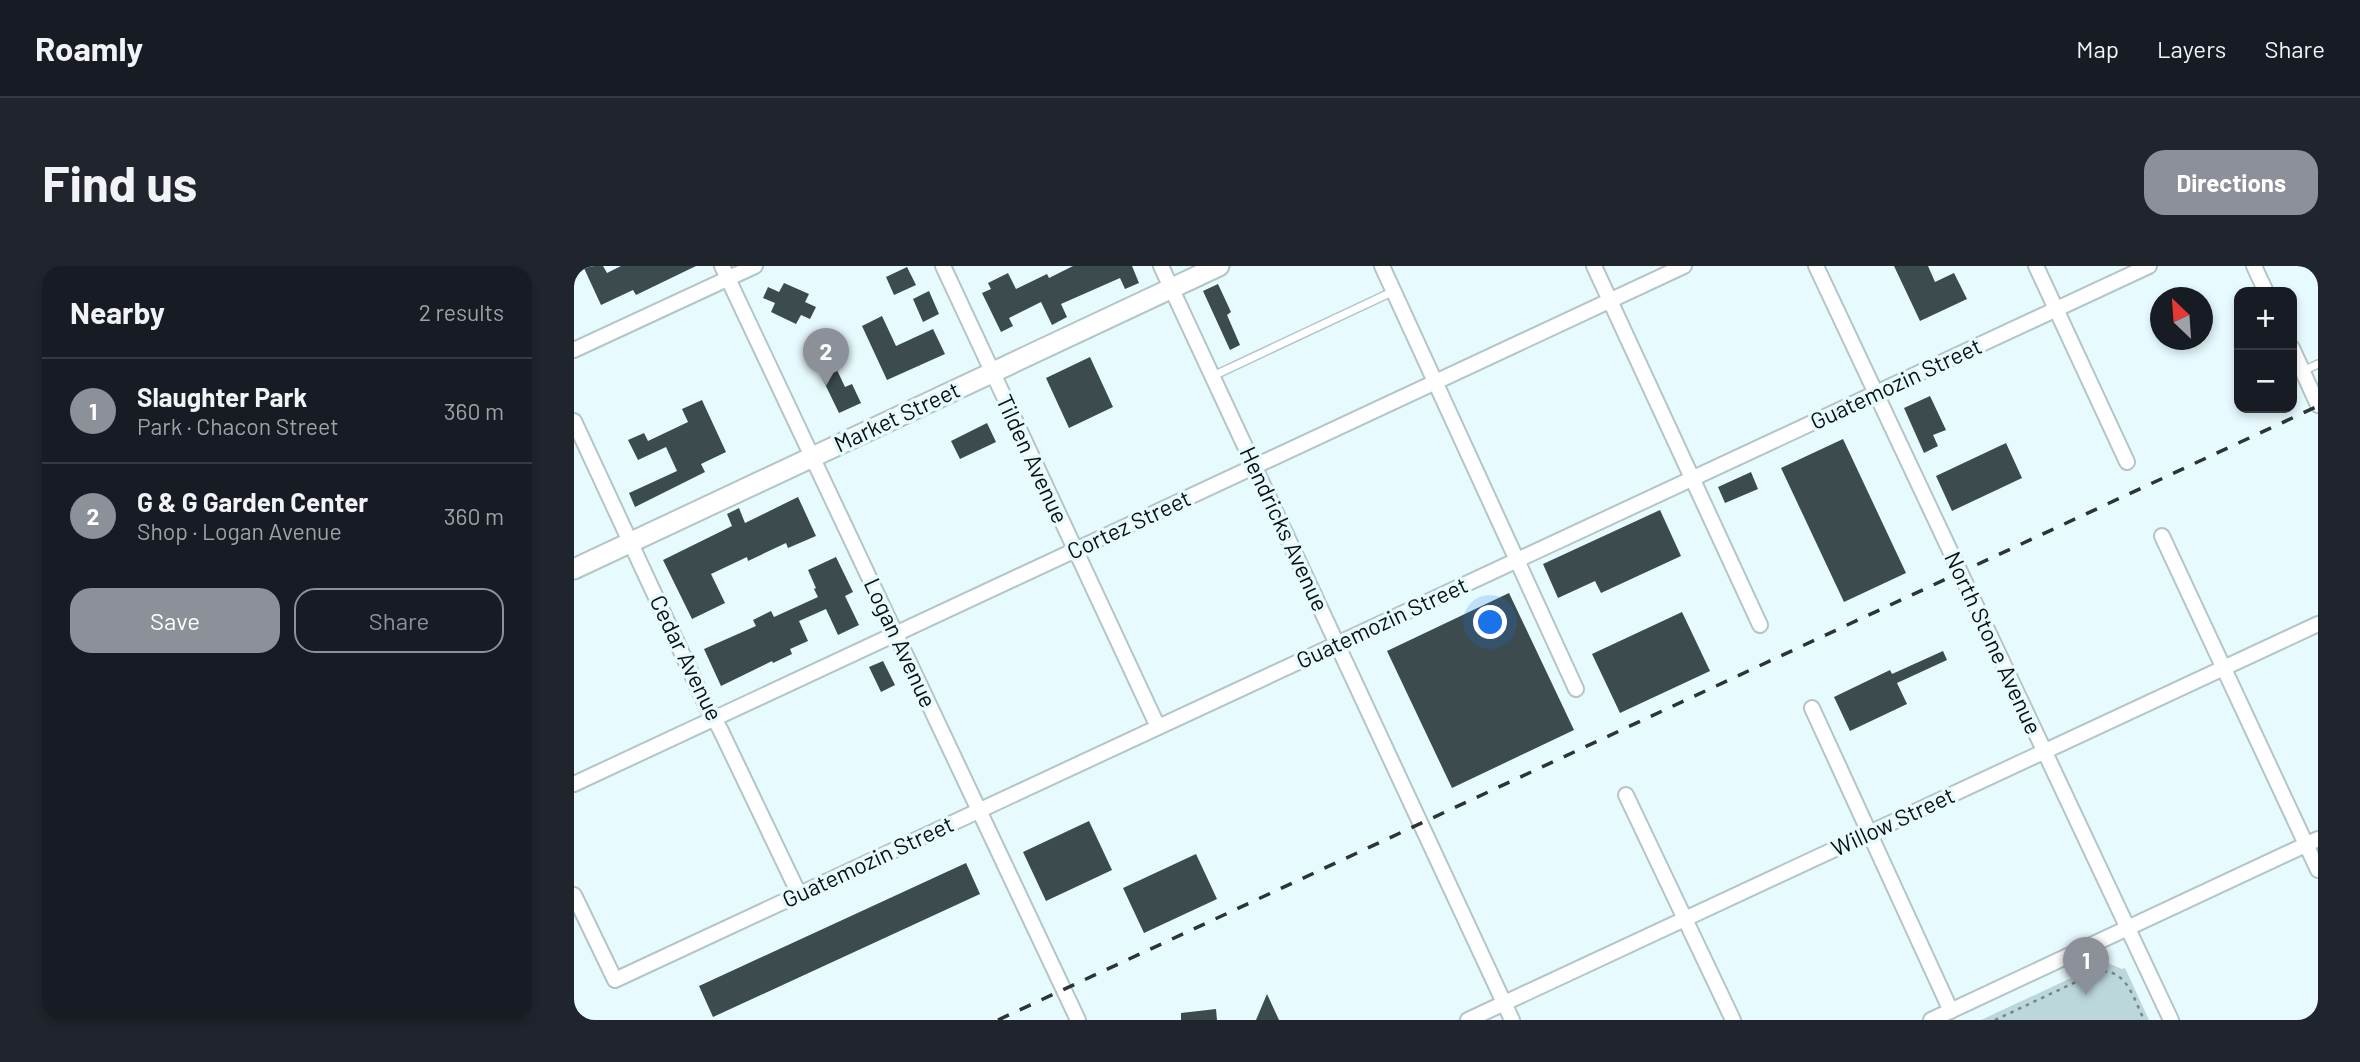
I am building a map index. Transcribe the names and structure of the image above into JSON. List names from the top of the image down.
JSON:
{
  "streets": {
    "street": [
      "Guatemozin Street",
      "Market Street",
      "Tilden Avenue",
      "Cortez Street",
      "Hendricks Avenue",
      "Logan Avenue",
      "North Stone Avenue",
      "Cedar Avenue",
      "Willow Street"
    ]
  },
  "crossings": [
    ["Guatemozin Street", "Tilden Avenue"],
    ["Guatemozin Street", "Hendricks Avenue"],
    ["Guatemozin Street", "Logan Avenue"],
    ["Guatemozin Street", "North Stone Avenue"],
    ["Guatemozin Street", "Cedar Avenue"],
    ["Market Street", "Tilden Avenue"],
    ["Market Street", "Hendricks Avenue"],
    ["Market Street", "Logan Avenue"],
    ["Market Street", "Cedar Avenue"],
    ["Tilden Avenue", "Cortez Street"],
    ["Cortez Street", "Hendricks Avenue"],
    ["Cortez Street", "Logan Avenue"],
    ["Cortez Street", "Cedar Avenue"],
    ["Hendricks Avenue", "Willow Street"],
    ["North Stone Avenue", "Willow Street"]
  ],
  "north": "top left",
  "page": {
    "header": "Roamly",
    "nav": ["Map", "Layers", "Share"],
    "buttons": [
      "Directions",
      ["Save", "Share"]
    ],
    "title": "Find us",
    "heading": ["Nearby", "2 results"],
    "map_buttons": ["+", "−"],
    "pins": ["2", "1"],
    "list": [
      {
        "mark": "1",
        "name": "Slaughter Park",
        "note": "Park · Chacon Street",
        "value": "360 m"
      },
      {
        "mark": "2",
        "name": "G & G Garden Center",
        "note": "Shop · Logan Avenue",
        "value": "360 m"
      }
    ]
  }
}
